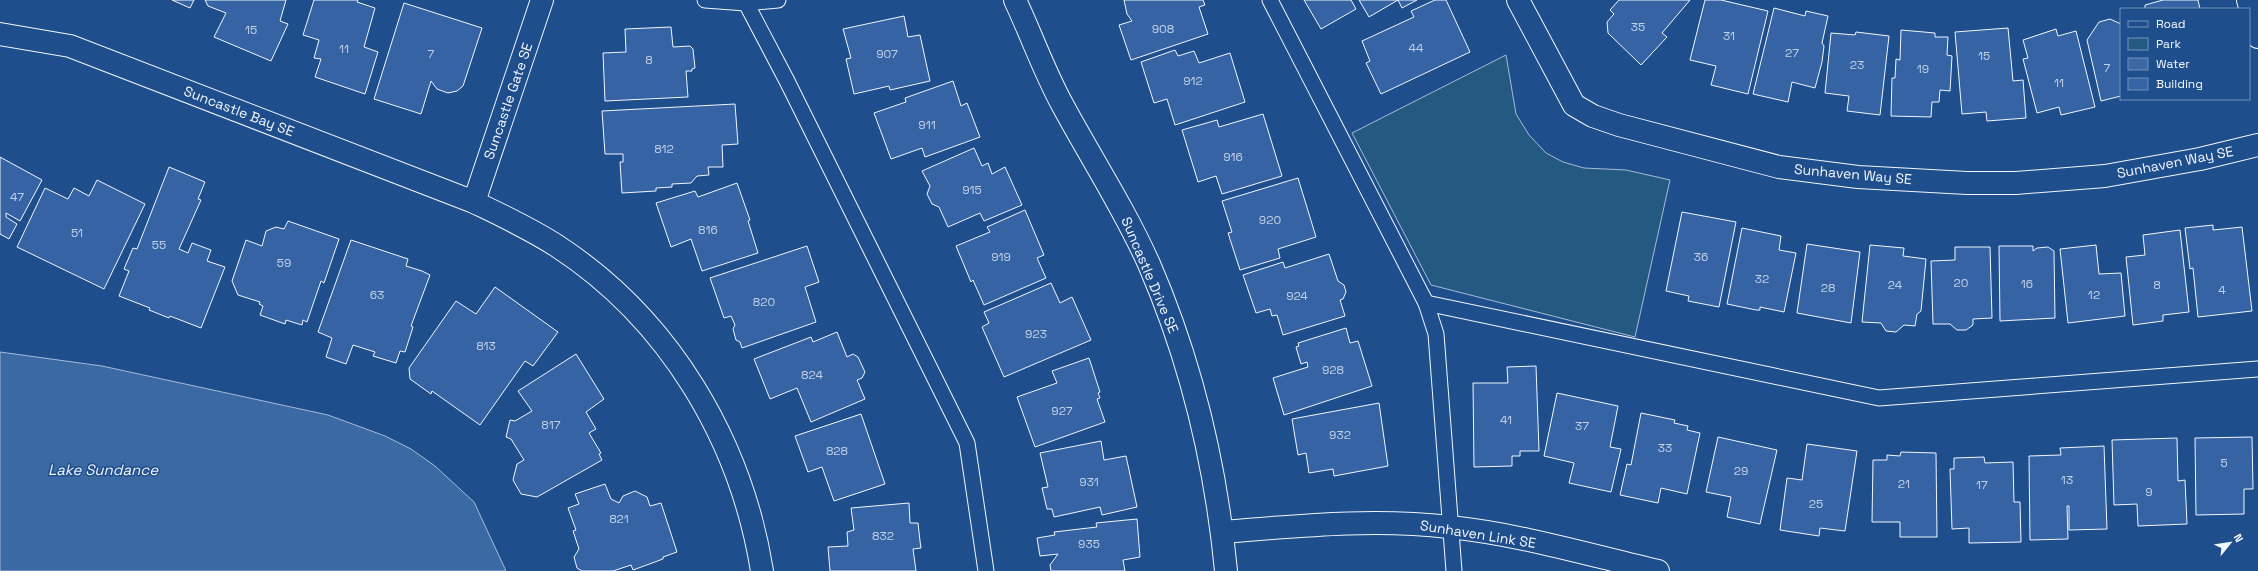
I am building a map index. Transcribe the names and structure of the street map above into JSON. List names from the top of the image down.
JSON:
{
  "streets": {
    "street": [
      "Suncastle Gate SE",
      "Suncastle Bay SE",
      "Sunhaven Way SE",
      "Suncastle Drive SE",
      "Sunhaven Link SE"
    ]
  },
  "crossings": [
    ["Suncastle Gate SE", "Suncastle Bay SE"],
    ["Suncastle Drive SE", "Sunhaven Link SE"]
  ],
  "water": ["Lake Sundance"],
  "house_numbers": [
    "35",
    "908",
    "15",
    "31",
    "44",
    "11",
    "27",
    "7",
    "907",
    "15",
    "8",
    "23",
    "7",
    "19",
    "912",
    "11",
    "911",
    "812",
    "916",
    "915",
    "47",
    "920",
    "816",
    "51",
    "55",
    "919",
    "36",
    "59",
    "32",
    "20",
    "16",
    "24",
    "8",
    "28",
    "4",
    "63",
    "12",
    "924",
    "820",
    "923",
    "813",
    "928",
    "824",
    "927",
    "41",
    "817",
    "37",
    "932",
    "33",
    "828",
    "5",
    "29",
    "13",
    "931",
    "21",
    "17",
    "9",
    "25",
    "821",
    "832",
    "935"
  ],
  "legend": [
    "Road",
    "Park",
    "Water",
    "Building"
  ],
  "north": "top right"
}
